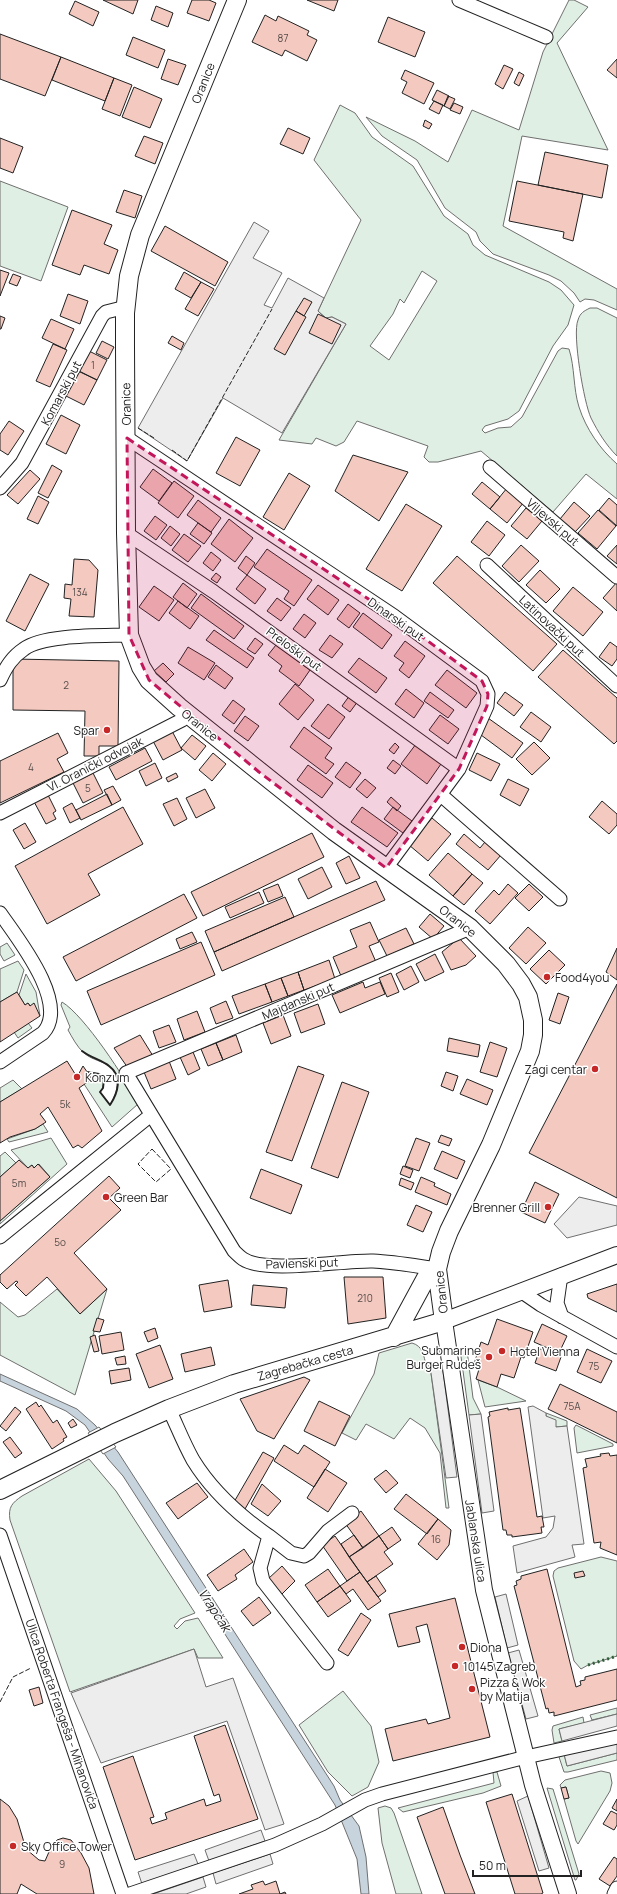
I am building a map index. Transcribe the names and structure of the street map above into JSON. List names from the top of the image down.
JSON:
{
  "streets": {
    "main road": ["Oranice", "Zagrebačka cesta"],
    "street": [
      "Komarski put",
      "Viljevski put",
      "Dinarski put",
      "Latinovački put",
      "Preloški put",
      "VI. Oranički odvojak",
      "Majdanski put",
      "Pavlenski put",
      "Jablanska ulica",
      "Ulica Roberta Frangeša - Mihanovića"
    ]
  },
  "crossings": [
    ["Oranice", "Komarski put"],
    ["Oranice", "Dinarski put"],
    ["Oranice", "Preloški put"],
    ["Oranice", "VI. Oranički odvojak"],
    ["Oranice", "Majdanski put"],
    ["Oranice", "Pavlenski put"],
    ["Oranice", "Zagrebačka cesta"],
    ["Oranice", "Jablanska ulica"],
    ["Dinarski put", "Preloški put"],
    ["Majdanski put", "Pavlenski put"],
    ["Zagrebačka cesta", "Jablanska ulica"]
  ],
  "water": ["Vrapčak"],
  "places": [
    "Spar",
    "Food4you",
    "Zagi centar",
    "Konzum",
    "Green Bar",
    "Brenner Grill",
    "Hotel Vienna",
    "Submarine Burger Rudeš",
    "Diona",
    "10145 Zagreb",
    "Pizza & Wok by Matija",
    "Sky Office Tower"
  ],
  "house_numbers": [
    "87",
    "1",
    "134",
    "2",
    "4",
    "5",
    "5k",
    "5m",
    "5o",
    "210",
    "75",
    "75A",
    "16",
    "9"
  ],
  "scale_bar": "50 m"
}
